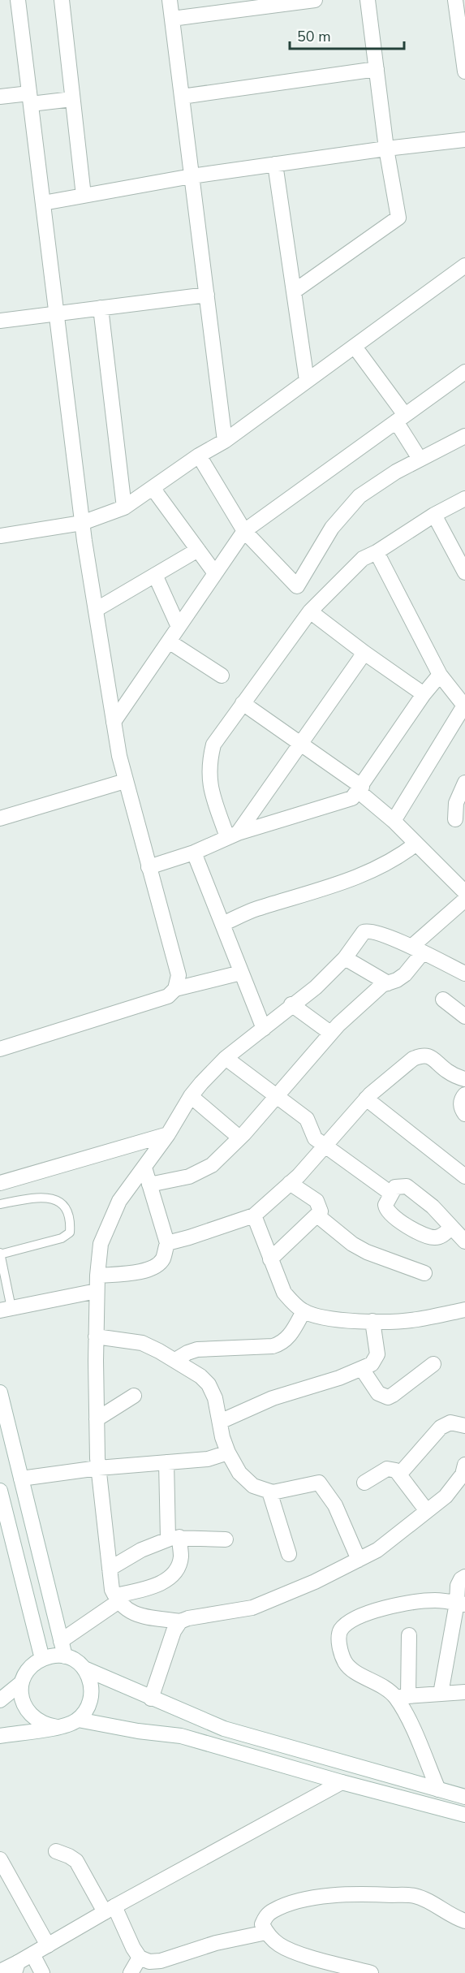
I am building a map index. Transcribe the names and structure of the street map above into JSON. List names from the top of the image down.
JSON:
{
  "scale_bar": "50 m"
}
